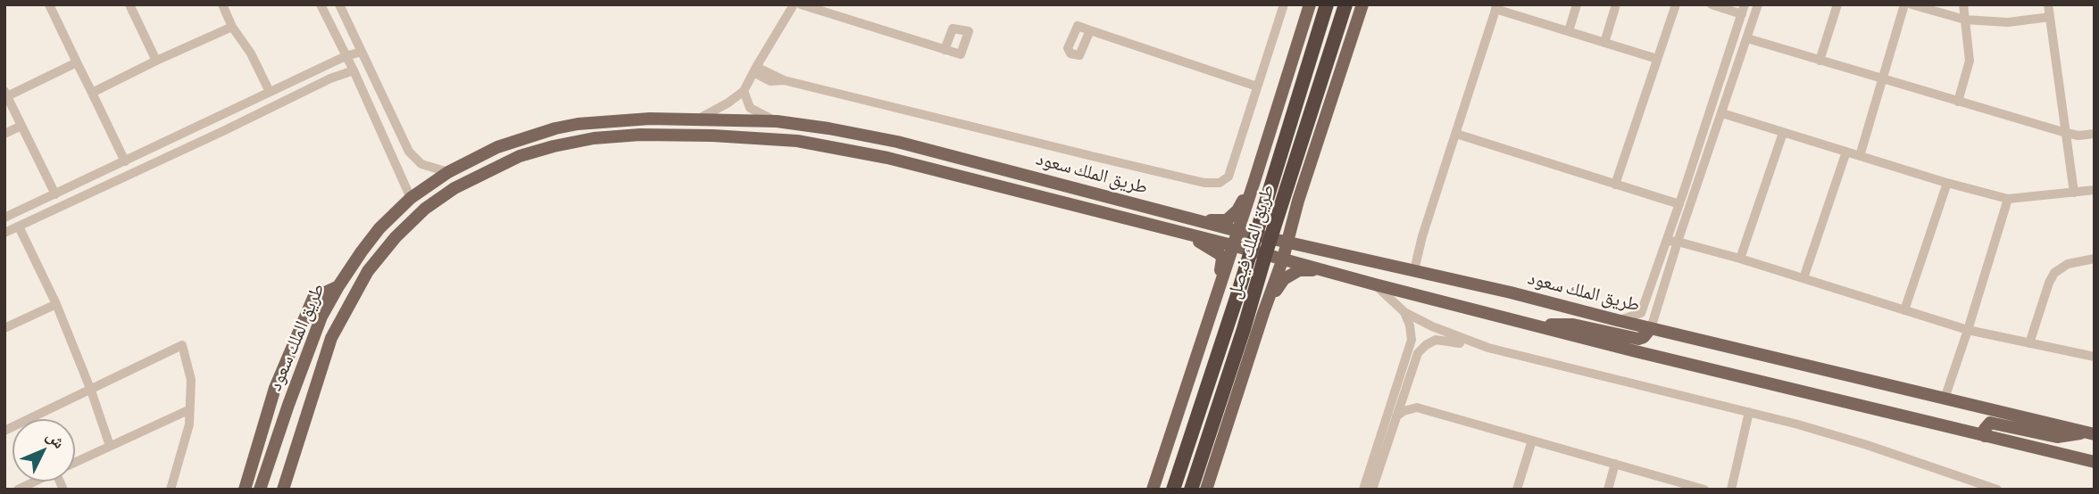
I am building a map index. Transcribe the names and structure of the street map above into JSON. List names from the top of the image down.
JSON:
{
  "streets": {
    "highway": ["طريق الملك فيصل"],
    "main road": ["طريق الملك سعود"]
  },
  "north": "top right"
}
